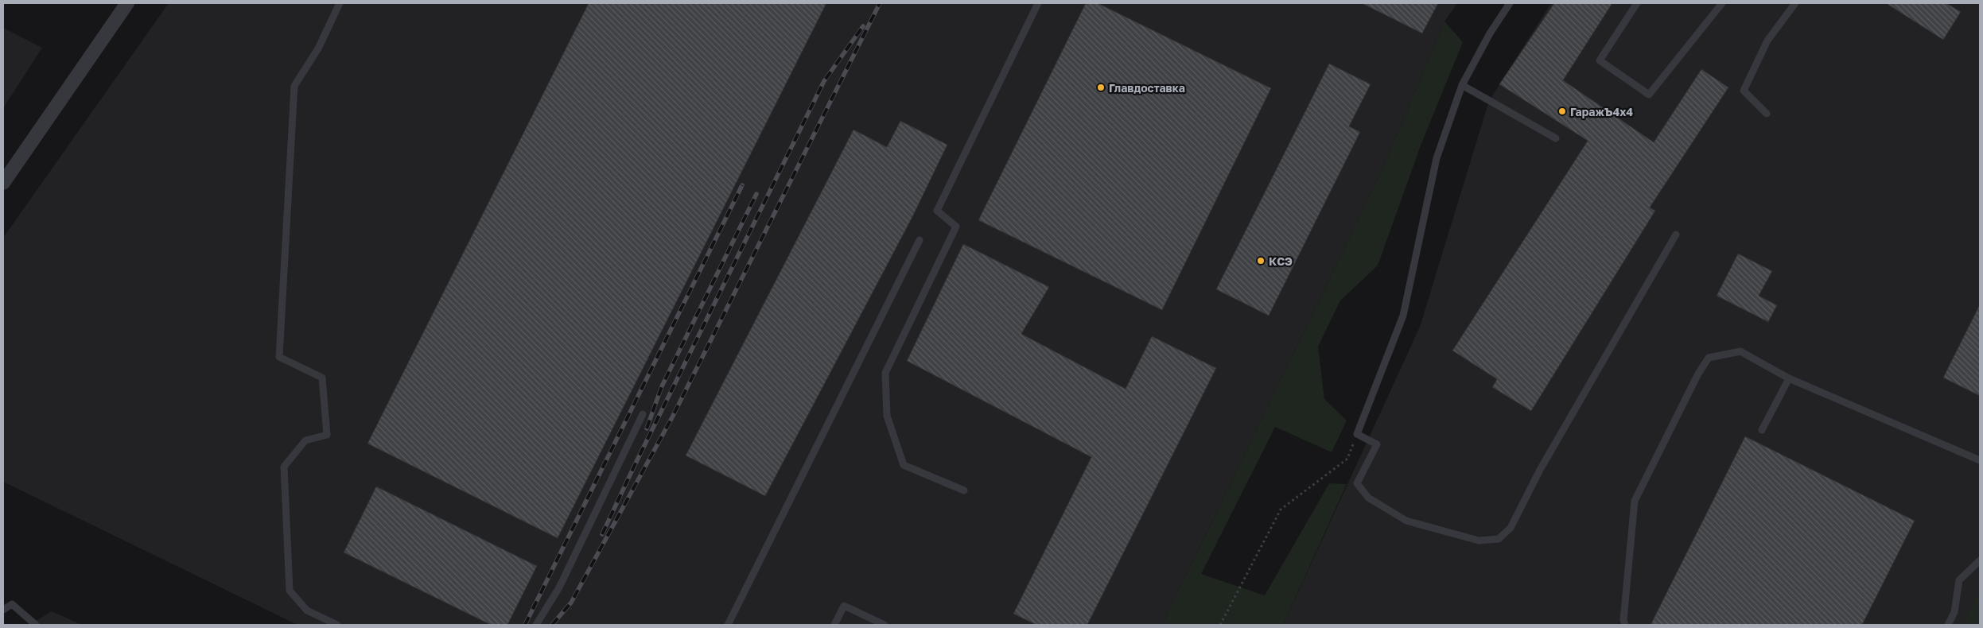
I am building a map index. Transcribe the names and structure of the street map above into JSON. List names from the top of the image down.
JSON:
{
  "places": ["Главдоставка", "ГаражЪ4х4", "КСЭ"]
}
